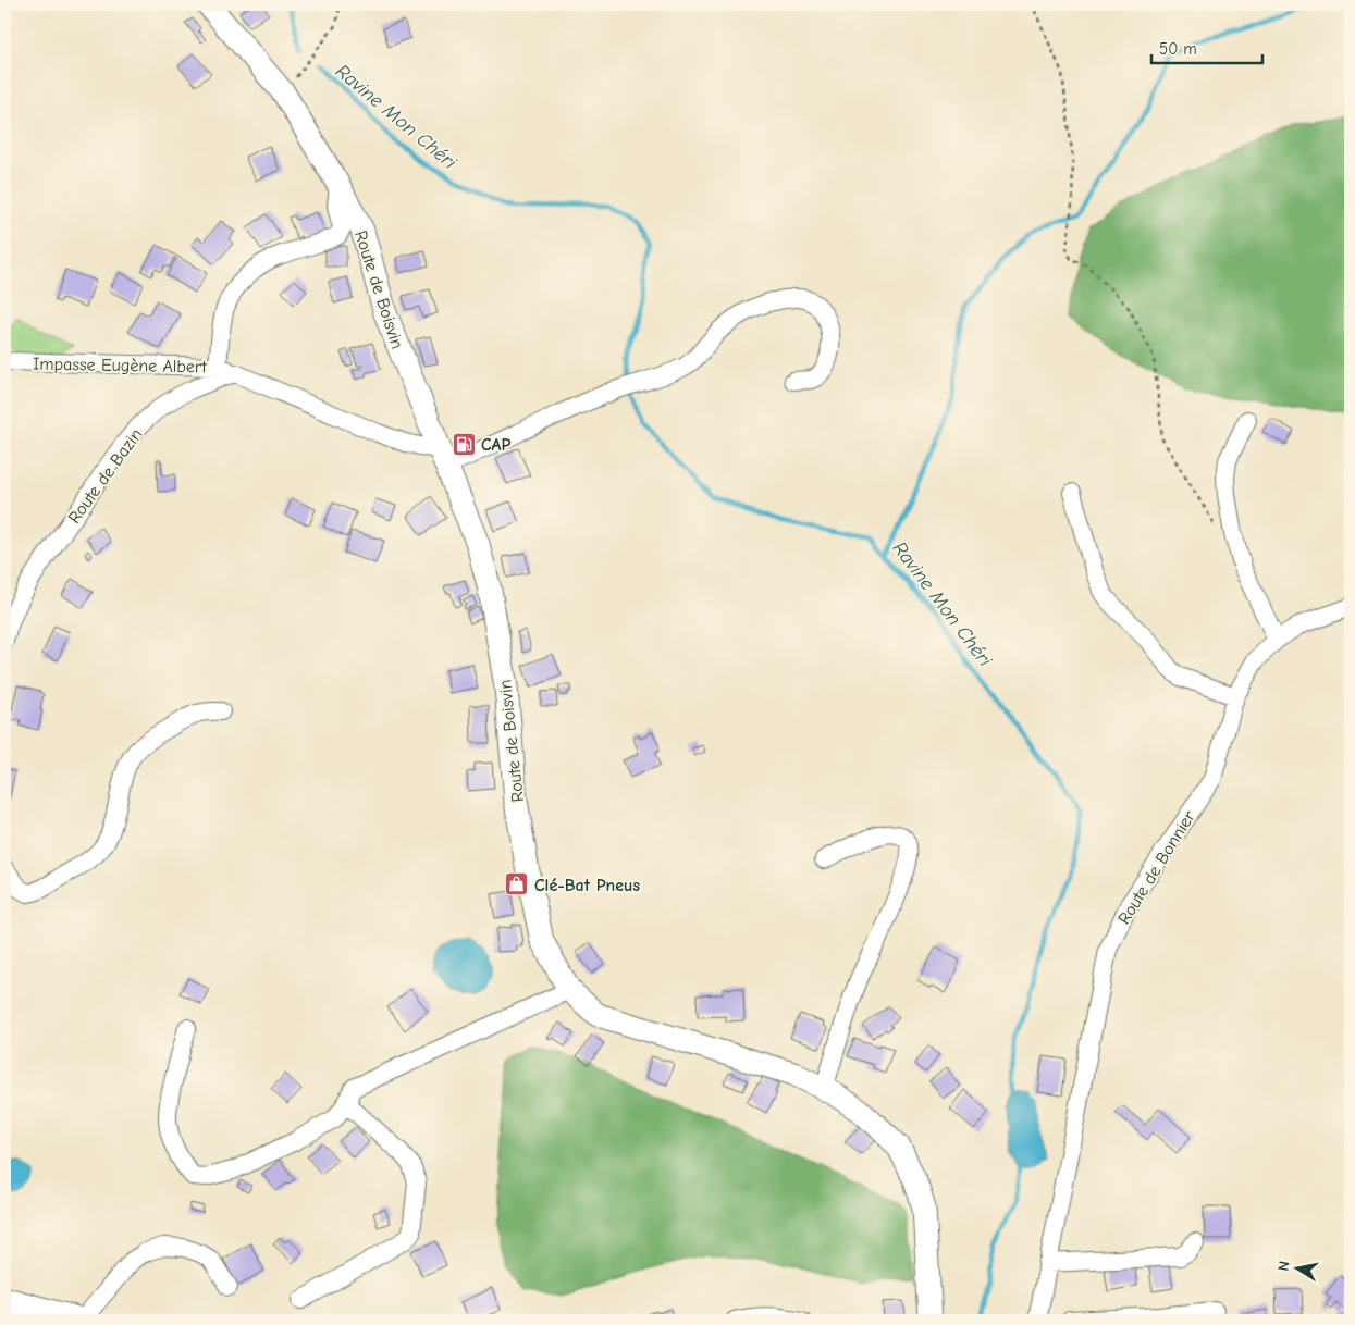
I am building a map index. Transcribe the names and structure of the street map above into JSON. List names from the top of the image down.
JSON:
{
  "streets": {
    "main road": ["Route de Boisvin"],
    "street": ["Impasse Eugène Albert", "Route de Bazin", "Route de Bonnier"]
  },
  "crossings": [
    ["Impasse Eugène Albert", "Route de Bazin"]
  ],
  "water": ["Ravine Mon Chéri"],
  "places": {
    "fuel station": ["CAP"],
    "shop": ["Clé-Bat Pneus"]
  },
  "scale_bar": "50 m",
  "north": "left"
}
